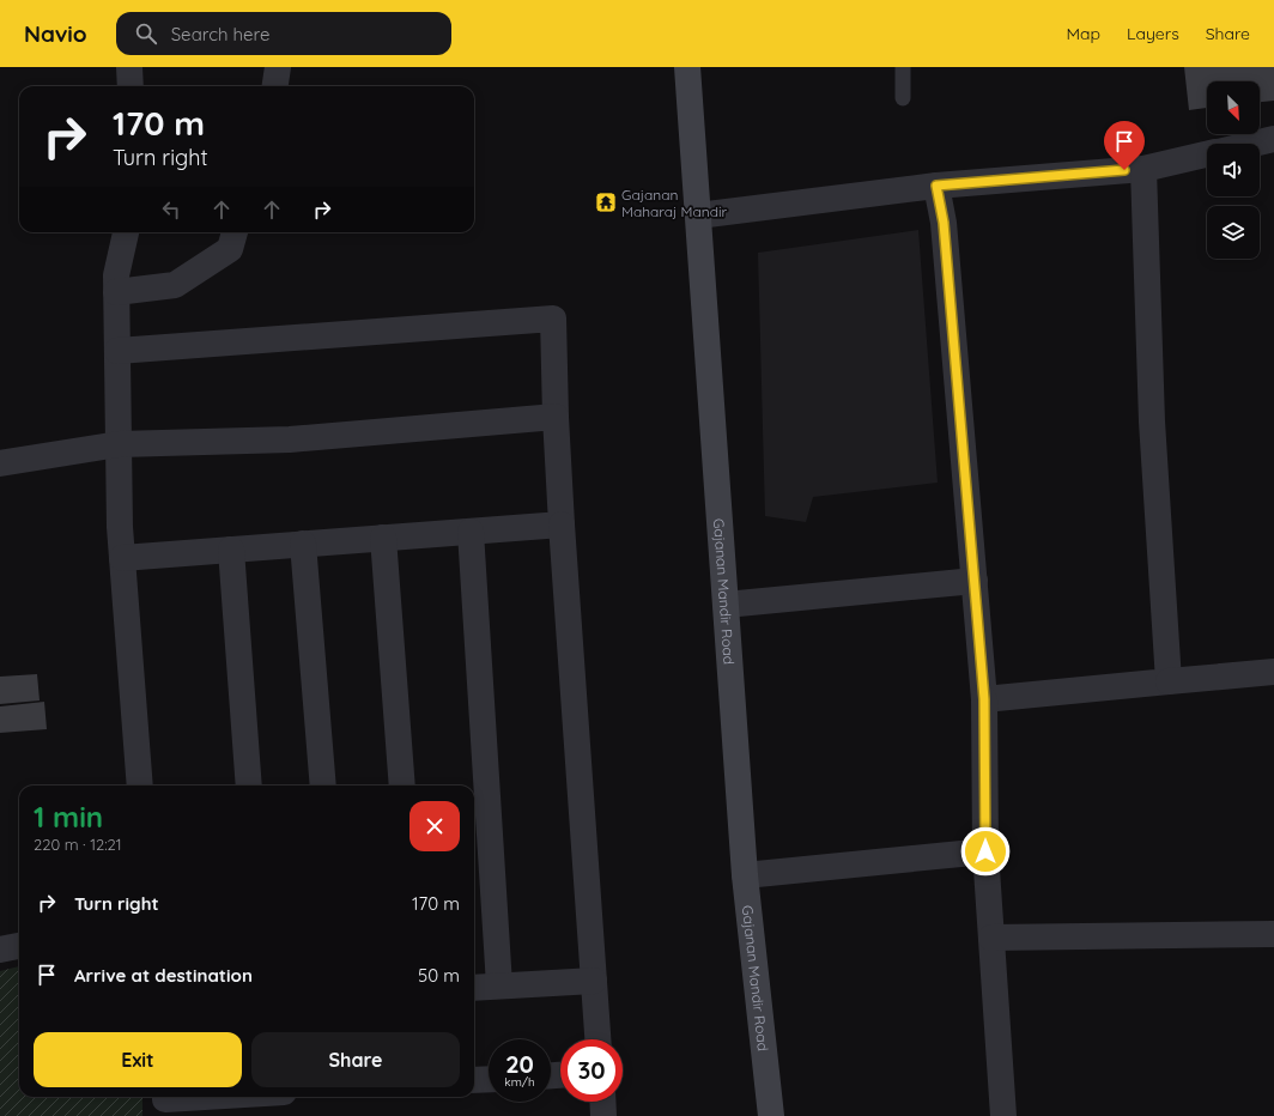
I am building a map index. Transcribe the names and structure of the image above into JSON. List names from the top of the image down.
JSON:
{
  "streets": {
    "street": ["Gajanan Mandir Road"]
  },
  "places": {
    "temple": ["Gajanan Maharaj Mandir"]
  },
  "north": "bottom right",
  "page": {
    "header": "Navio",
    "search": "Search here",
    "nav": ["Map", "Layers", "Share"],
    "turn": ["170 m", "Turn right"],
    "heading": ["1 min", "220 m · 12:21"],
    "list": [
      {
        "name": "Turn right",
        "value": "170 m"
      },
      {
        "name": "Arrive at destination",
        "value": "50 m"
      }
    ],
    "buttons": ["Exit", "Share"],
    "speed": "20 km/h",
    "limit": "30"
  }
}
